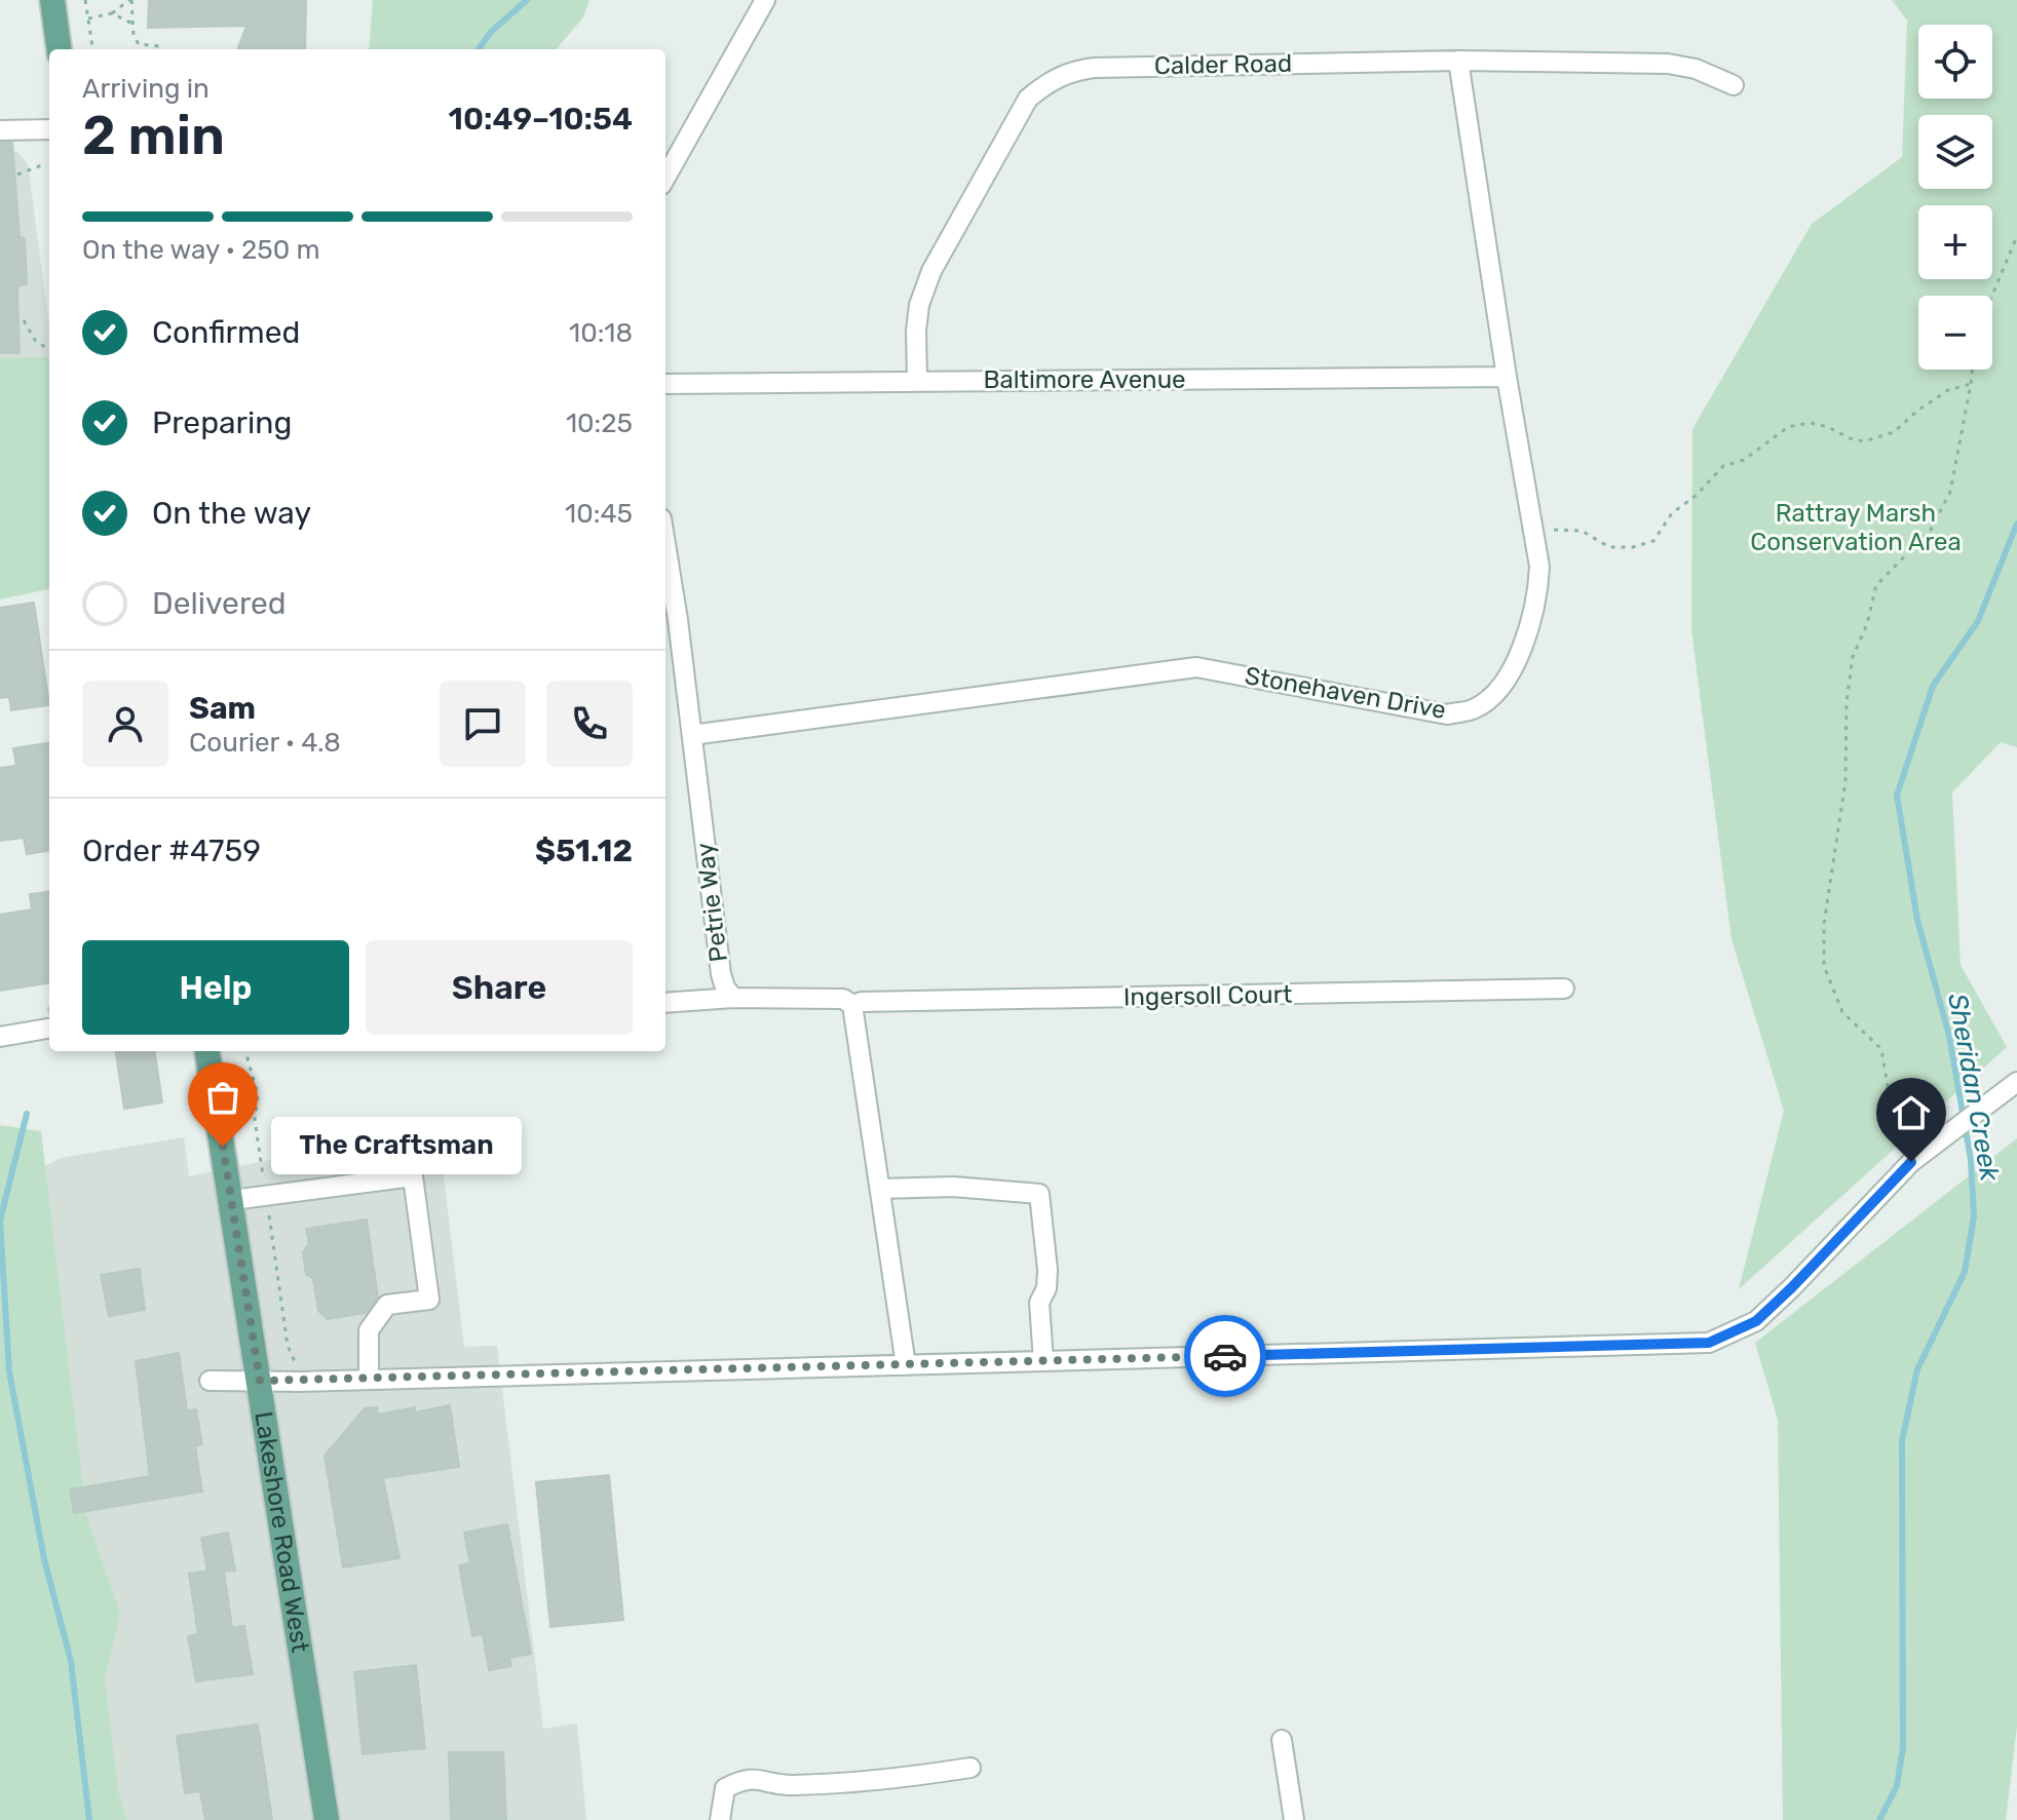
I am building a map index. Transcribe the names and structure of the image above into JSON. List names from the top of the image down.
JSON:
{
  "streets": {
    "main road": ["Lakeshore Road West"],
    "street": [
      "Calder Road",
      "Baltimore Avenue",
      "Stonehaven Drive",
      "Petrie Way",
      "Ingersoll Court"
    ]
  },
  "crossings": [
    ["Calder Road", "Baltimore Avenue"],
    ["Calder Road", "Stonehaven Drive"],
    ["Baltimore Avenue", "Stonehaven Drive"],
    ["Stonehaven Drive", "Petrie Way"],
    ["Petrie Way", "Ingersoll Court"]
  ],
  "water": ["Sheridan Creek"],
  "parks": ["Rattray Marsh Conservation Area"],
  "places": ["The Craftsman"],
  "page": {
    "map_buttons": ["+", "−"],
    "heading": ["2 min", "Arriving in", "10:49–10:54"],
    "panel": [
      "Sam",
      "Courier · 4.8",
      "Order #4759",
      "$51.12"
    ],
    "bar": "On the way · 250 m",
    "list": [
      ["Confirmed", "10:18"],
      ["Preparing", "10:25"],
      ["On the way", "10:45"],
      "Delivered"
    ],
    "buttons": ["Help", "Share"],
    "bubble": "The Craftsman"
  }
}
